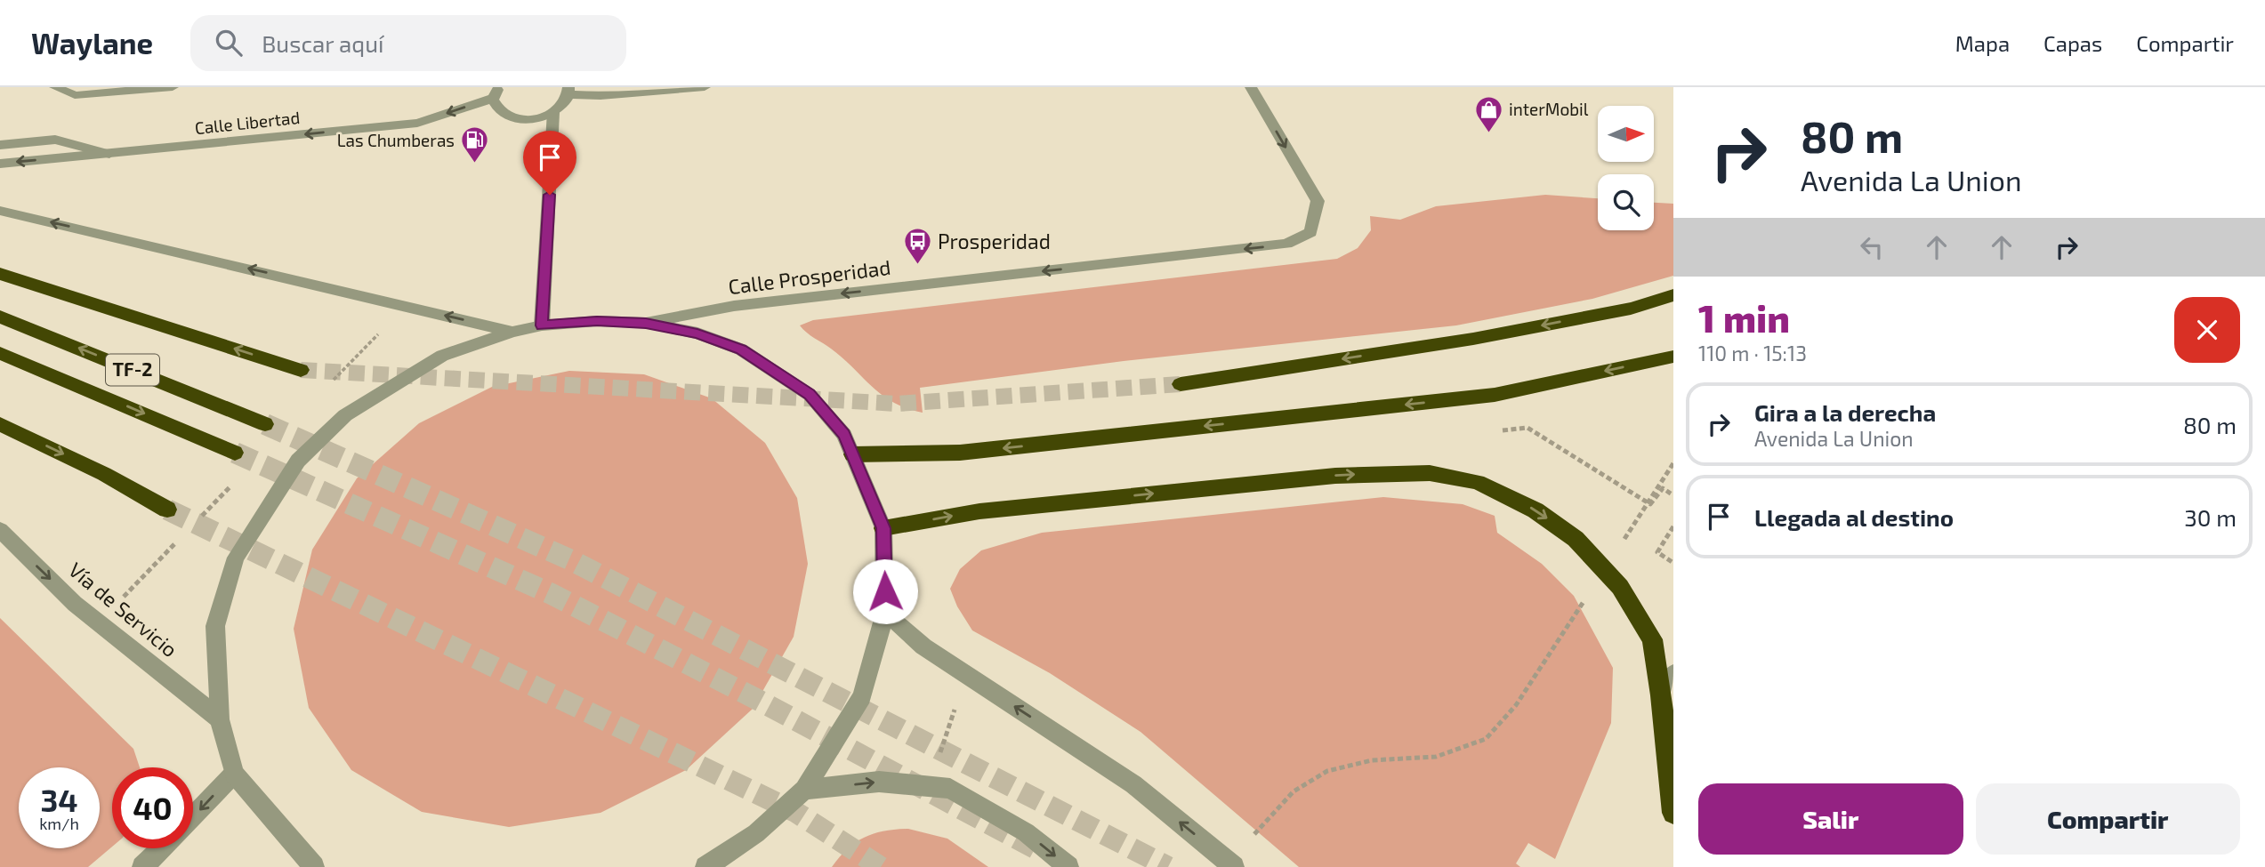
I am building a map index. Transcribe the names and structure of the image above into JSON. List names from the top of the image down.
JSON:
{
  "streets": {
    "highway": ["TF-2"],
    "street": ["Calle Libertad", "Calle Prosperidad", "Vía de Servicio"]
  },
  "one_way": ["Vía de Servicio"],
  "places": {
    "shop": ["interMobil"],
    "fuel station": ["Las Chumberas"],
    "bus stop": ["Prosperidad"]
  },
  "north": "right",
  "page": {
    "header": "Waylane",
    "search": "Buscar aquí",
    "nav": ["Mapa", "Capas", "Compartir"],
    "turn": ["80 m", "Avenida La Union"],
    "heading": ["1 min", "110 m · 15:13"],
    "list": [
      {
        "name": "Gira a la derecha",
        "note": "Avenida La Union",
        "value": "80 m"
      },
      {
        "name": "Llegada al destino",
        "value": "30 m"
      }
    ],
    "speed": "34 km/h",
    "limit": "40",
    "buttons": ["Salir", "Compartir"]
  }
}
